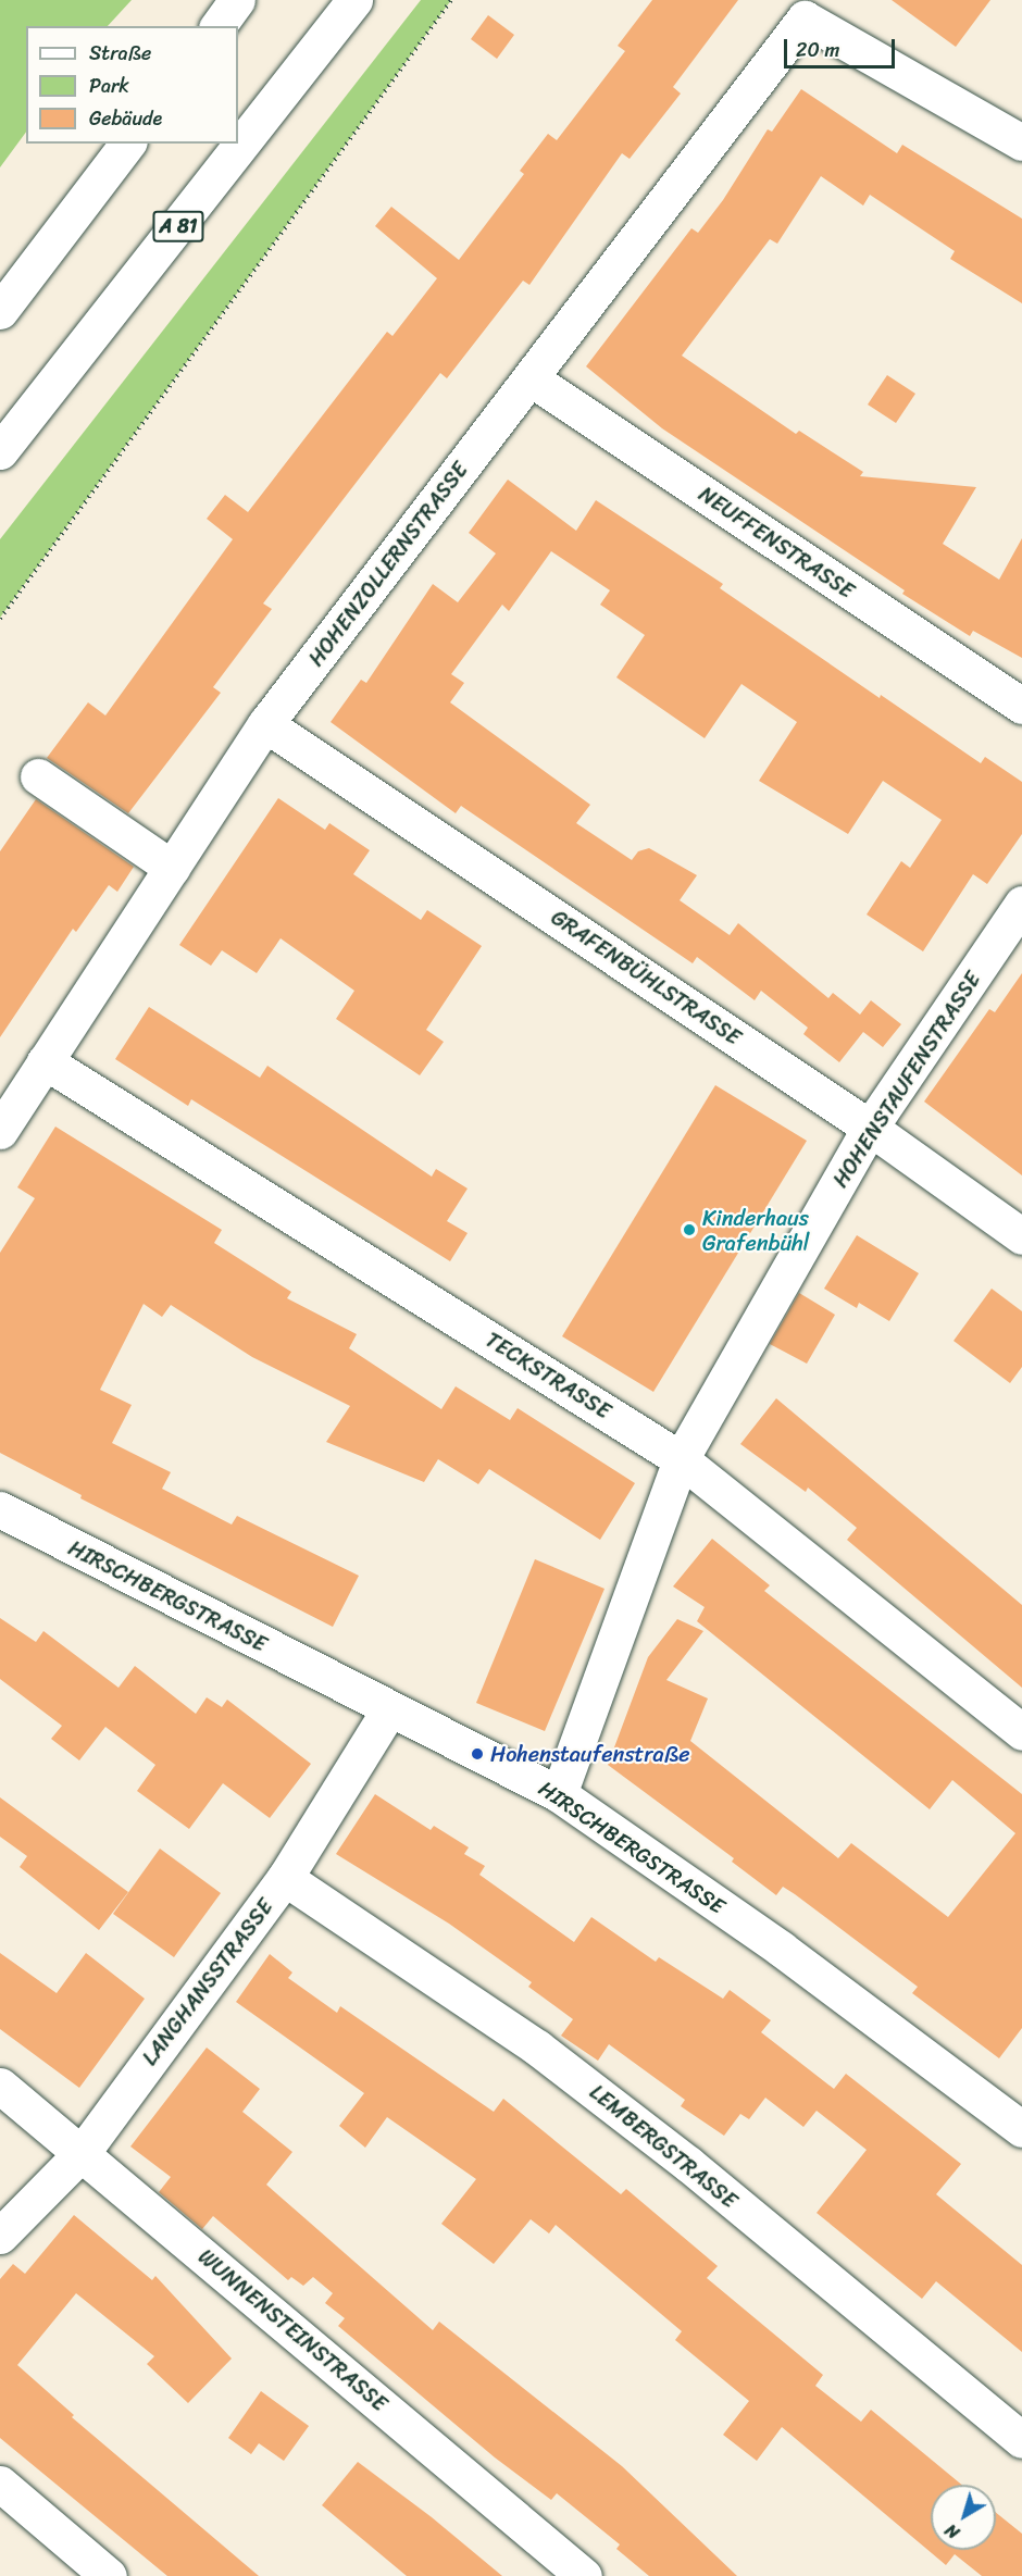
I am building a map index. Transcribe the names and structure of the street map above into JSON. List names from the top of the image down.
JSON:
{
  "streets": {
    "main road": [
      "A 81",
      "NEUFFENSTRASSE",
      "HOHENZOLLERNSTRASSE",
      "GRAFENBÜHLSTRASSE",
      "HOHENSTAUFENSTRASSE",
      "TECKSTRASSE",
      "HIRSCHBERGSTRASSE",
      "LANGHANSSTRASSE",
      "LEMBERGSTRASSE",
      "WUNNENSTEINSTRASSE"
    ]
  },
  "crossings": [
    ["NEUFFENSTRASSE", "HOHENZOLLERNSTRASSE"],
    ["HOHENZOLLERNSTRASSE", "GRAFENBÜHLSTRASSE"],
    ["HOHENZOLLERNSTRASSE", "TECKSTRASSE"],
    ["GRAFENBÜHLSTRASSE", "HOHENSTAUFENSTRASSE"],
    ["HOHENSTAUFENSTRASSE", "TECKSTRASSE"],
    ["HOHENSTAUFENSTRASSE", "HIRSCHBERGSTRASSE"],
    ["HIRSCHBERGSTRASSE", "LANGHANSSTRASSE"],
    ["LANGHANSSTRASSE", "LEMBERGSTRASSE"],
    ["LANGHANSSTRASSE", "WUNNENSTEINSTRASSE"]
  ],
  "places": ["Kinderhaus Grafenbühl", "Hohenstaufenstraße"],
  "legend": ["Straße", "Park", "Gebäude"],
  "scale_bar": "20 m",
  "north": "bottom left"
}
